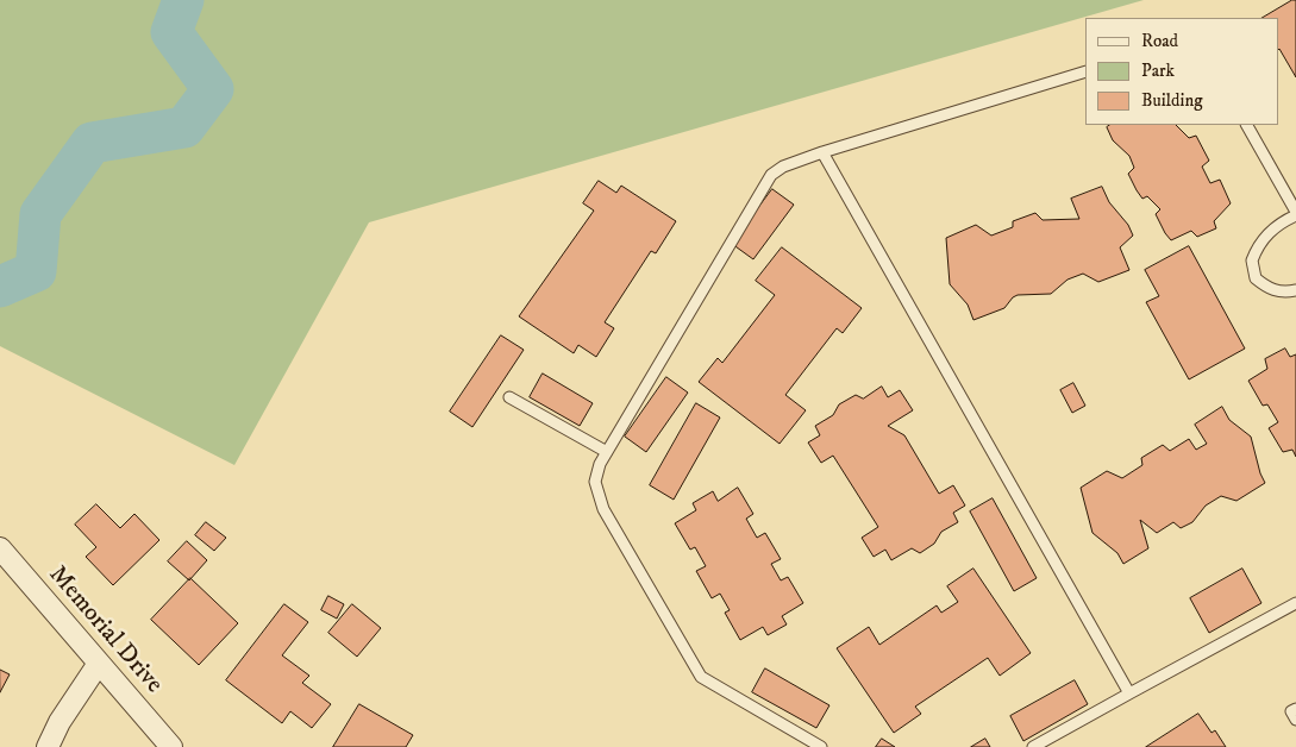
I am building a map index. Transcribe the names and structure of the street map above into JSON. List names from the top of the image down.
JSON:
{
  "streets": {
    "street": ["Memorial Drive"]
  },
  "legend": ["Road", "Park", "Building"]
}
